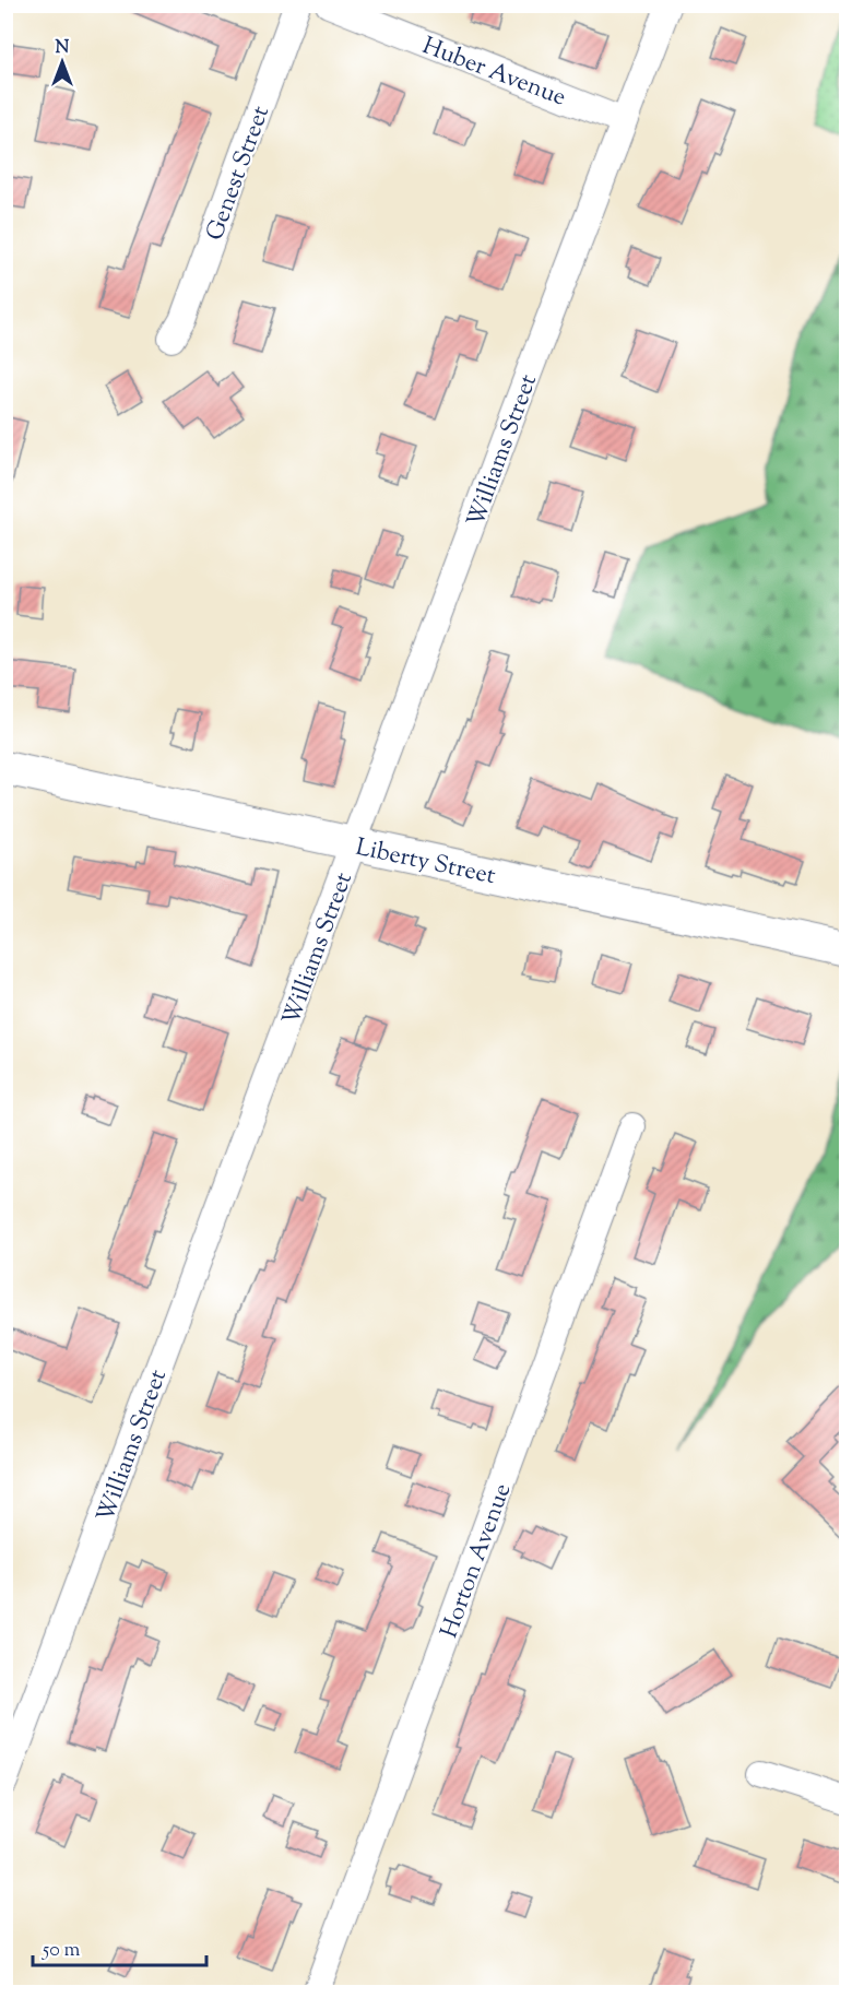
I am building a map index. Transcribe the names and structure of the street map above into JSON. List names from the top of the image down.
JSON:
{
  "streets": {
    "main road": ["Liberty Street"],
    "street": [
      "Huber Avenue",
      "Genest Street",
      "Williams Street",
      "Horton Avenue"
    ]
  },
  "crossings": [
    ["Huber Avenue", "Williams Street"],
    ["Williams Street", "Liberty Street"]
  ],
  "scale_bar": "50 m",
  "north": "top"
}
